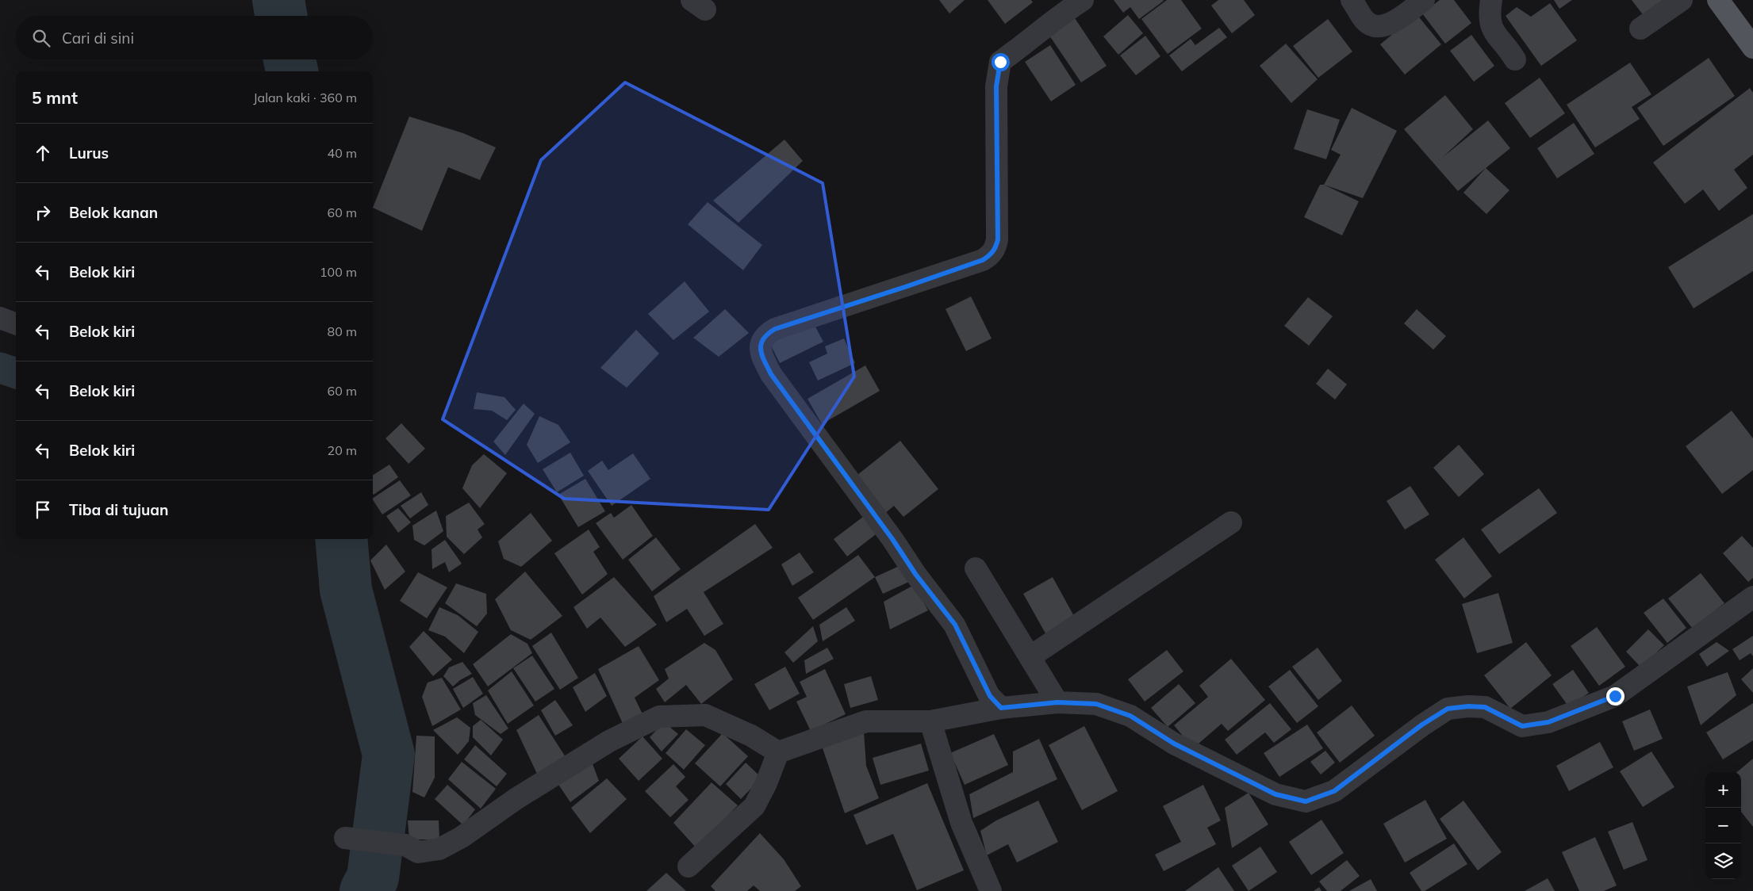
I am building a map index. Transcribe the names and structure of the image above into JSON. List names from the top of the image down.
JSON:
{
  "page": {
    "search": "Cari di sini",
    "heading": ["5 mnt", "Jalan kaki · 360 m"],
    "list": [
      ["Lurus", "40 m"],
      ["Belok kanan", "60 m"],
      ["Belok kiri", "100 m"],
      ["Belok kiri", "80 m"],
      ["Belok kiri", "60 m"],
      ["Belok kiri", "20 m"],
      "Tiba di tujuan"
    ],
    "map_buttons": ["+", "−"]
  }
}
